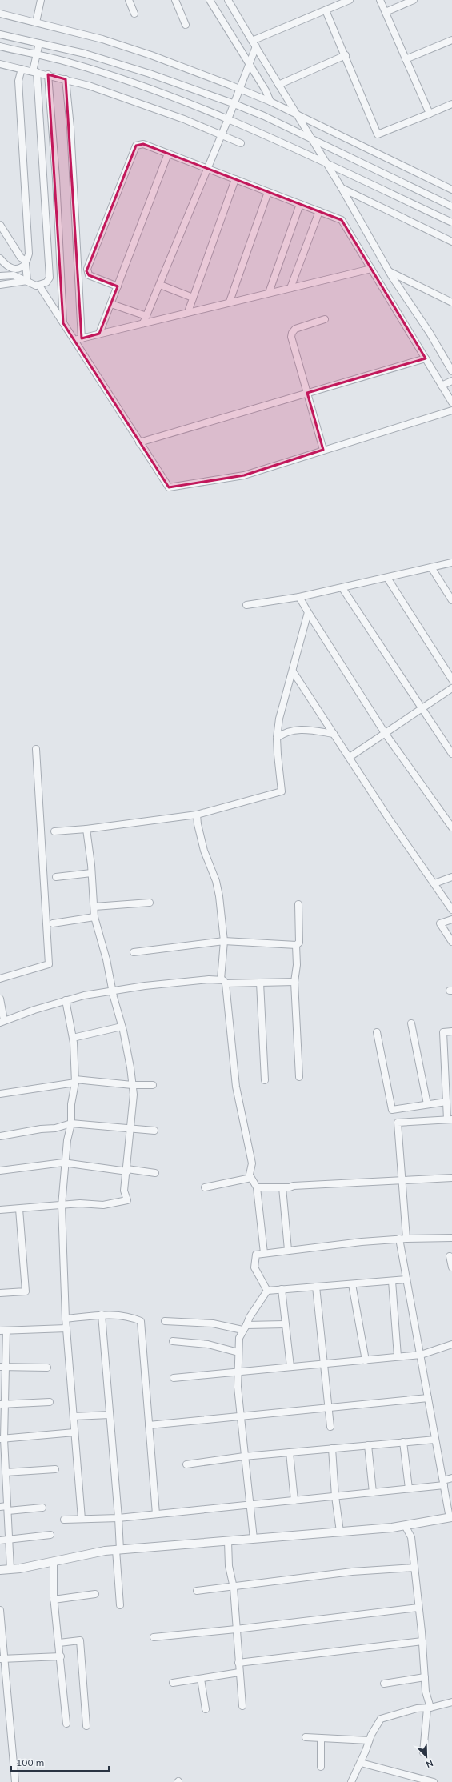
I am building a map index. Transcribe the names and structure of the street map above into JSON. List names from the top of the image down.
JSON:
{
  "scale_bar": "100 m",
  "north": "bottom right"
}
